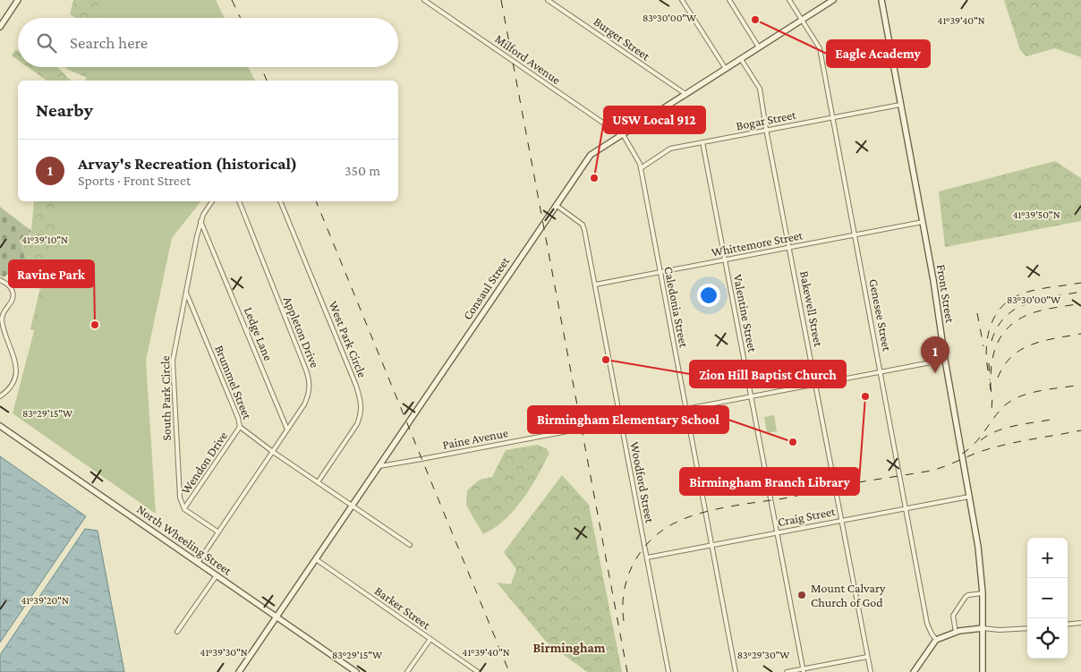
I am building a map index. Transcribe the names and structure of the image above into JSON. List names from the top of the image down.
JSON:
{
  "streets": {
    "street": [
      "Burger Street",
      "Milford Avenue",
      "Bogar Street",
      "Whittemore Street",
      "Consaul Street",
      "Front Street",
      "Caledonia Street",
      "Bakewell Street",
      "Valentine Street",
      "Genesee Street",
      "Appleton Drive",
      "Ledge Lane",
      "West Park Circle",
      "Brummel Street",
      "South Park Circle",
      "Paine Avenue",
      "Wendon Drive",
      "Woodford Street",
      "Craig Street",
      "North Wheeling Street",
      "Barker Street"
    ]
  },
  "crossings": [
    ["Burger Street", "Consaul Street"],
    ["Milford Avenue", "Consaul Street"],
    ["Milford Avenue", "Caledonia Street"],
    ["Bogar Street", "Front Street"],
    ["Bogar Street", "Caledonia Street"],
    ["Bogar Street", "Bakewell Street"],
    ["Bogar Street", "Valentine Street"],
    ["Bogar Street", "Genesee Street"],
    ["Whittemore Street", "Front Street"],
    ["Whittemore Street", "Caledonia Street"],
    ["Whittemore Street", "Bakewell Street"],
    ["Whittemore Street", "Valentine Street"],
    ["Whittemore Street", "Genesee Street"],
    ["Whittemore Street", "Woodford Street"],
    ["Consaul Street", "Caledonia Street"],
    ["Consaul Street", "Bakewell Street"],
    ["Consaul Street", "Genesee Street"],
    ["Consaul Street", "Brummel Street"],
    ["Consaul Street", "Paine Avenue"],
    ["Consaul Street", "Woodford Street"],
    ["Consaul Street", "North Wheeling Street"],
    ["Consaul Street", "Barker Street"],
    ["Front Street", "Paine Avenue"],
    ["Front Street", "Craig Street"],
    ["Caledonia Street", "Paine Avenue"],
    ["Caledonia Street", "Craig Street"],
    ["Bakewell Street", "Paine Avenue"],
    ["Bakewell Street", "Craig Street"],
    ["Valentine Street", "Paine Avenue"],
    ["Valentine Street", "Craig Street"],
    ["Genesee Street", "Paine Avenue"],
    ["Genesee Street", "Craig Street"],
    ["Appleton Drive", "Ledge Lane"],
    ["Appleton Drive", "Brummel Street"],
    ["Appleton Drive", "North Wheeling Street"],
    ["Ledge Lane", "South Park Circle"],
    ["West Park Circle", "Brummel Street"],
    ["Brummel Street", "South Park Circle"],
    ["Brummel Street", "Wendon Drive"],
    ["South Park Circle", "Wendon Drive"],
    ["Paine Avenue", "Woodford Street"],
    ["Woodford Street", "Craig Street"]
  ],
  "districts": ["Birmingham"],
  "places": [
    "Eagle Academy",
    "USW Local 912",
    "Ravine Park",
    "Zion Hill Baptist Church",
    "Birmingham Branch Library",
    "Birmingham Elementary School",
    "Mount Calvary Church of God"
  ],
  "page": {
    "search": "Search here",
    "heading": "Nearby",
    "list": [
      {
        "mark": "1",
        "name": "Arvay's Recreation (historical)",
        "note": "Sports · Front Street",
        "value": "350 m"
      }
    ],
    "pins": "1",
    "map_buttons": ["+", "−"]
  },
  "coordinates": [
    "83°30'00\"W",
    "41°39'40\"N",
    "41°39'50\"N",
    "41°39'10\"N",
    "83°29'15\"W",
    "41°39'20\"N",
    "41°39'30\"N",
    "83°29'30\"W"
  ]
}
